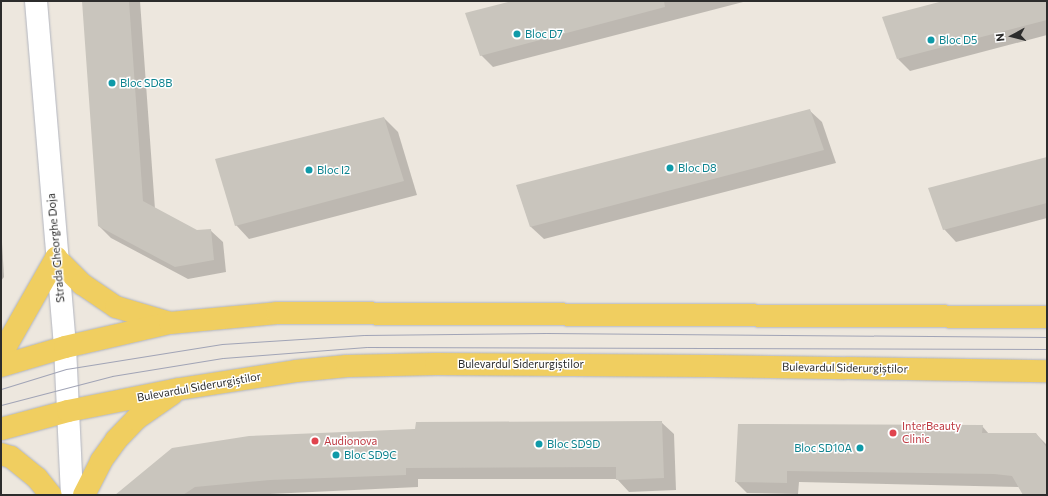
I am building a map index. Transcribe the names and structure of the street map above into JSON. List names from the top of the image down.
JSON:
{
  "streets": {
    "main road": ["Strada Gheorghe Doja", "Bulevardul Siderurgiștilor"]
  },
  "crossings": [
    ["Strada Gheorghe Doja", "Bulevardul Siderurgiștilor"]
  ],
  "places": [
    "Bloc D7",
    "Bloc D5",
    "Bloc SD8B",
    "Bloc D8",
    "Bloc I2",
    "InterBeauty Clinic",
    "Audionova",
    "Bloc SD9D",
    "Bloc SD10A",
    "Bloc SD9C"
  ],
  "north": "left"
}
